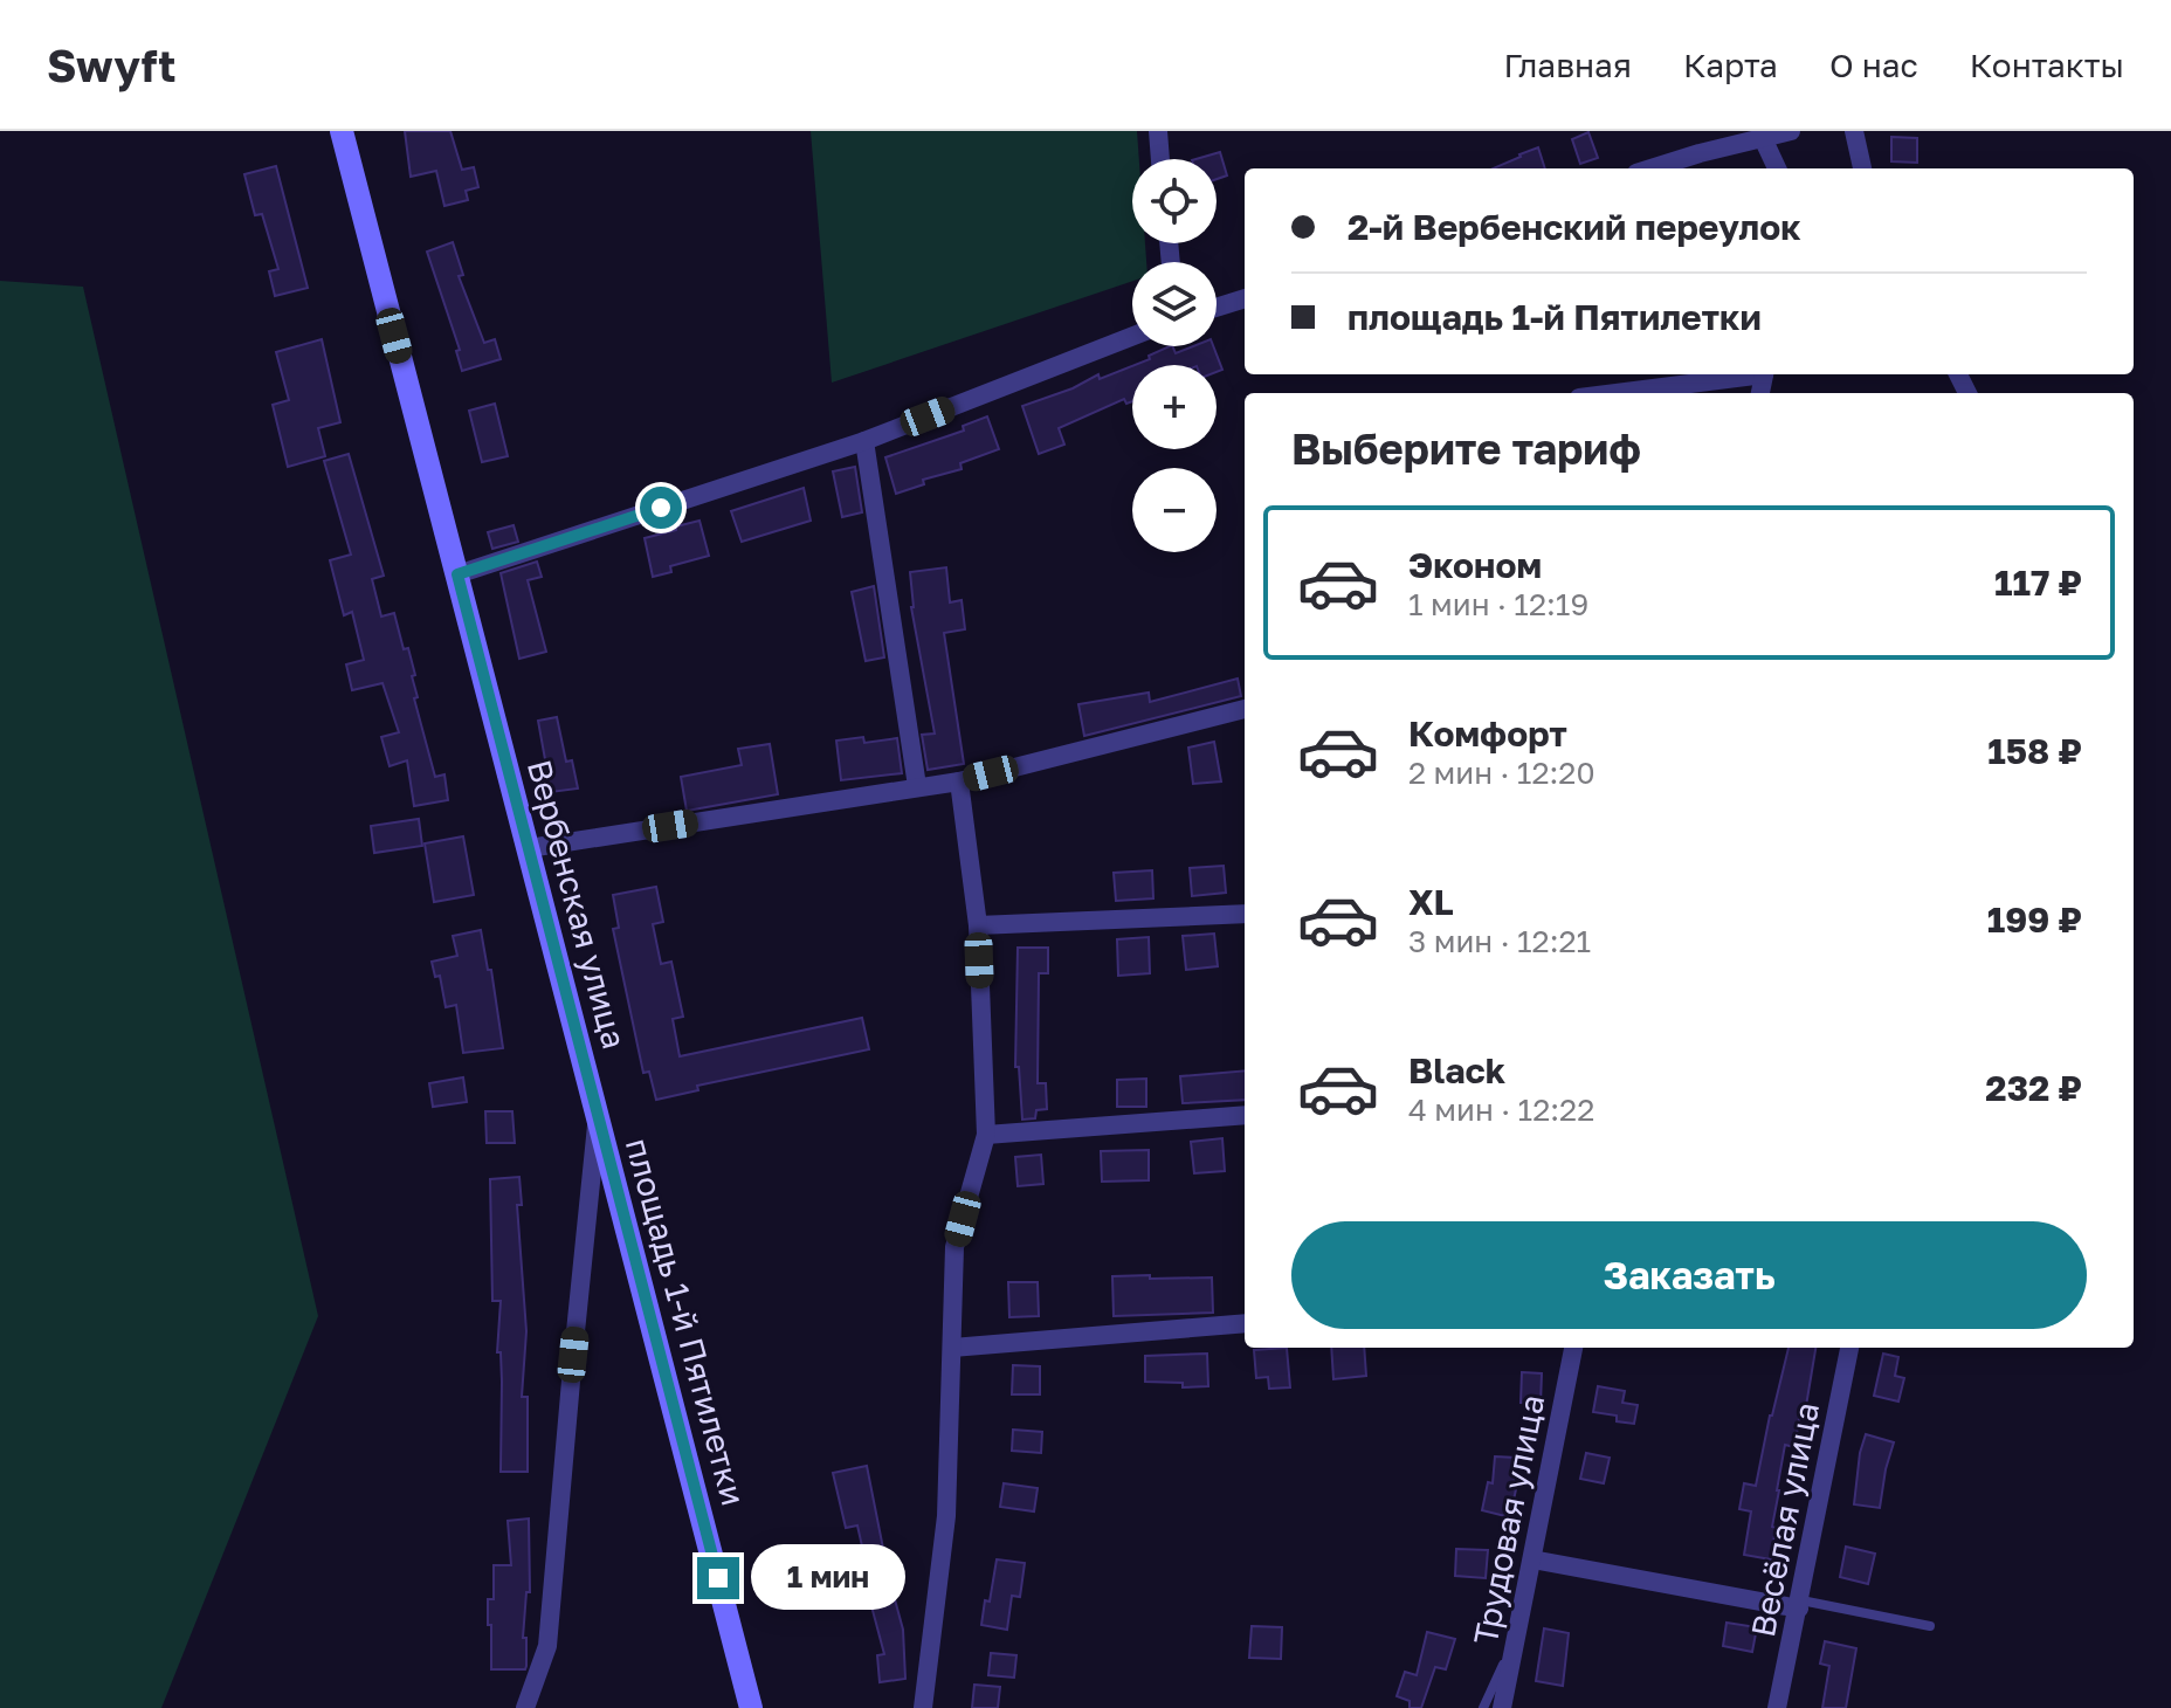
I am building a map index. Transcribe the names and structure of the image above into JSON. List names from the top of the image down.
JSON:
{
  "streets": {
    "main road": ["Вербенская улица", "площадь 1-й Пятилетки"],
    "street": ["Трудовая улица", "Весёлая улица"]
  },
  "crossings": [
    ["Вербенская улица", "площадь 1-й Пятилетки"]
  ],
  "page": {
    "header": "Swyft",
    "nav": [
      "Главная",
      "Карта",
      "О нас",
      "Контакты"
    ],
    "map_buttons": ["+", "−"],
    "banner": ["2-й Вербенский переулок", "площадь 1-й Пятилетки"],
    "heading": "Выберите тариф",
    "list": [
      {
        "name": "Эконом",
        "note": "1 мин · 12:19",
        "value": "117 ₽"
      },
      {
        "name": "Комфорт",
        "note": "2 мин · 12:20",
        "value": "158 ₽"
      },
      {
        "name": "XL",
        "note": "3 мин · 12:21",
        "value": "199 ₽"
      },
      {
        "name": "Black",
        "note": "4 мин · 12:22",
        "value": "232 ₽"
      }
    ],
    "buttons": "Заказать",
    "bubble": "1 мин"
  }
}
